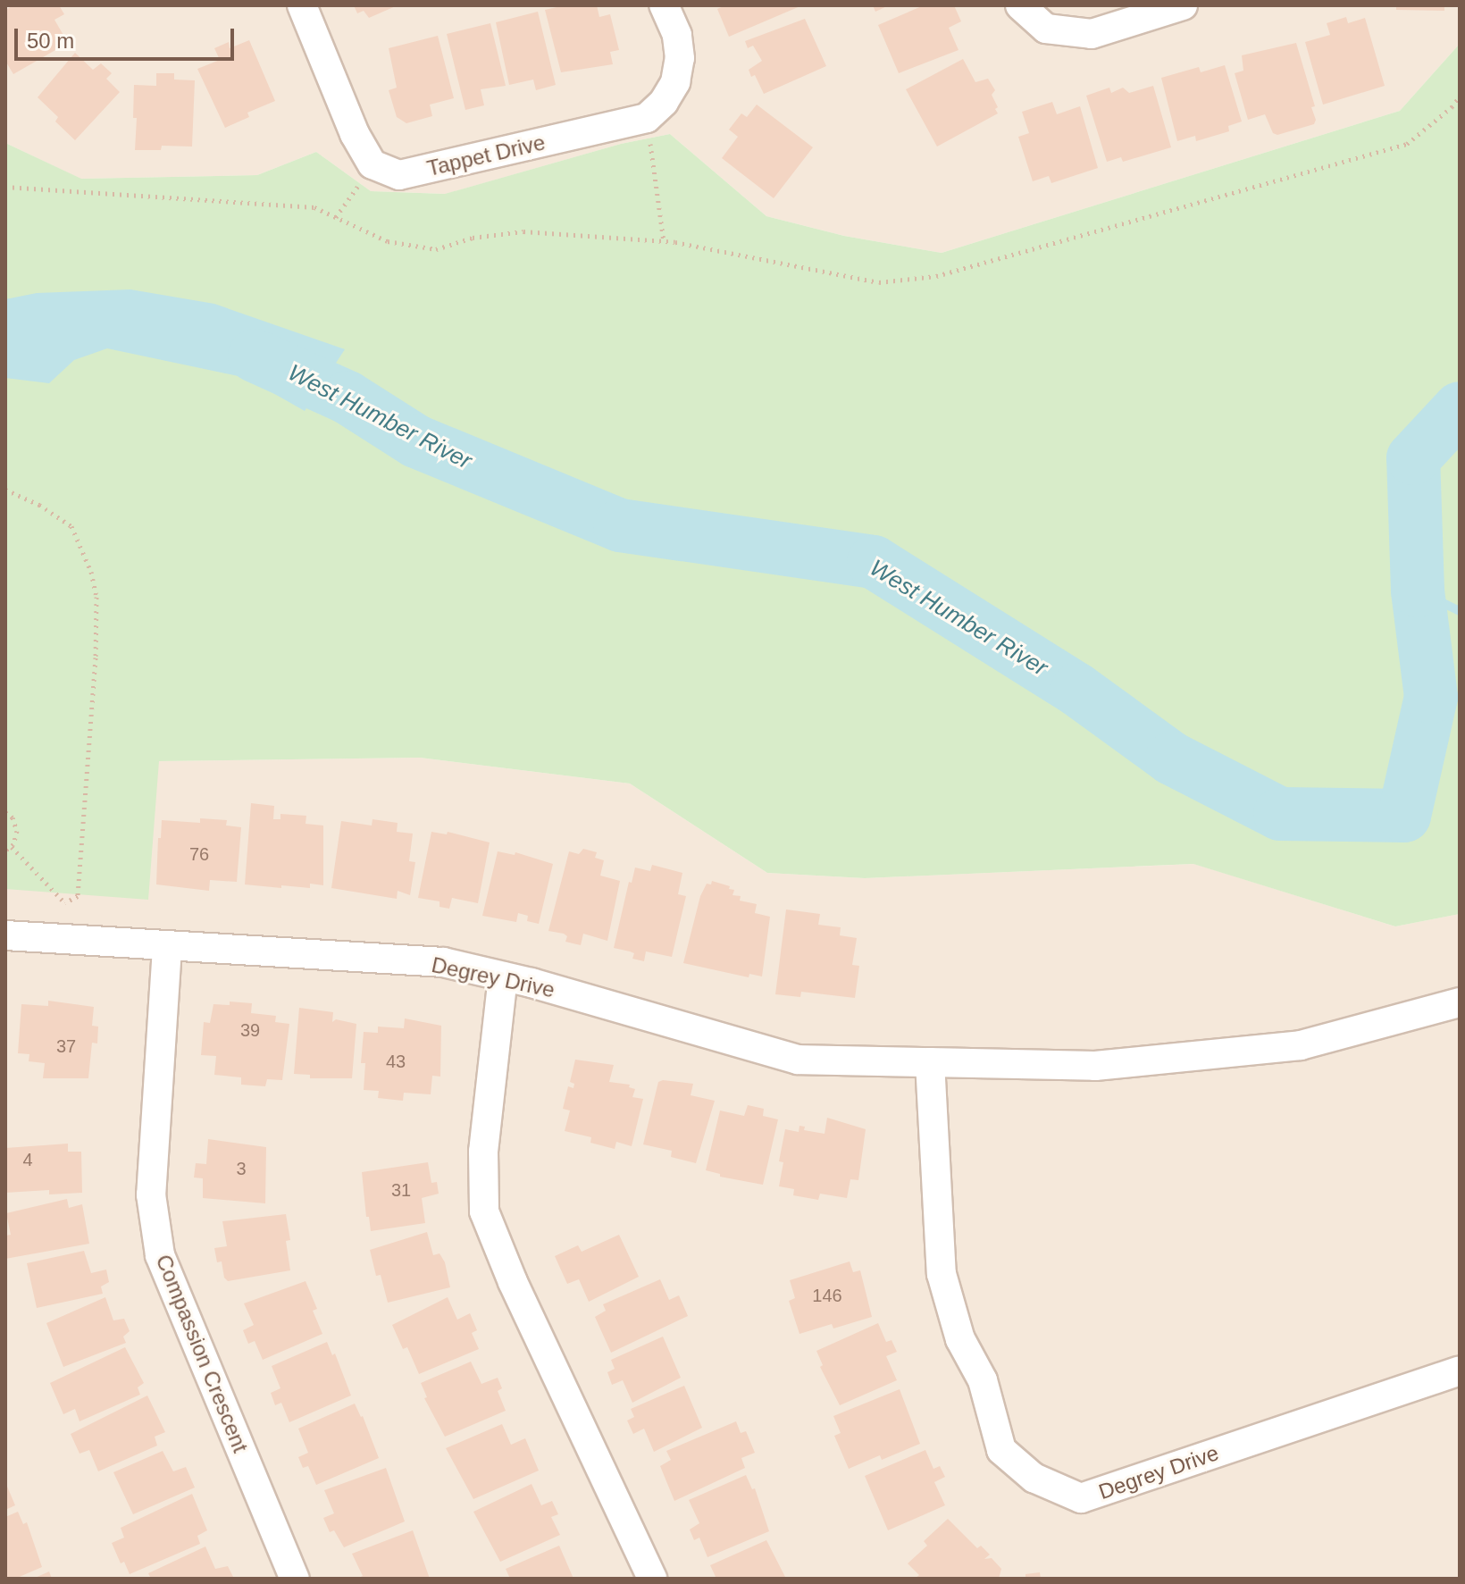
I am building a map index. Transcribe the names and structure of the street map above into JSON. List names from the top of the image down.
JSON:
{
  "streets": {
    "street": ["Tappet Drive", "Degrey Drive", "Compassion Crescent"]
  },
  "crossings": [
    ["Degrey Drive", "Compassion Crescent"]
  ],
  "water": ["West Humber River"],
  "house_numbers": [
    "76",
    "39",
    "37",
    "43",
    "4",
    "3",
    "31",
    "146"
  ],
  "scale_bar": "50 m"
}
